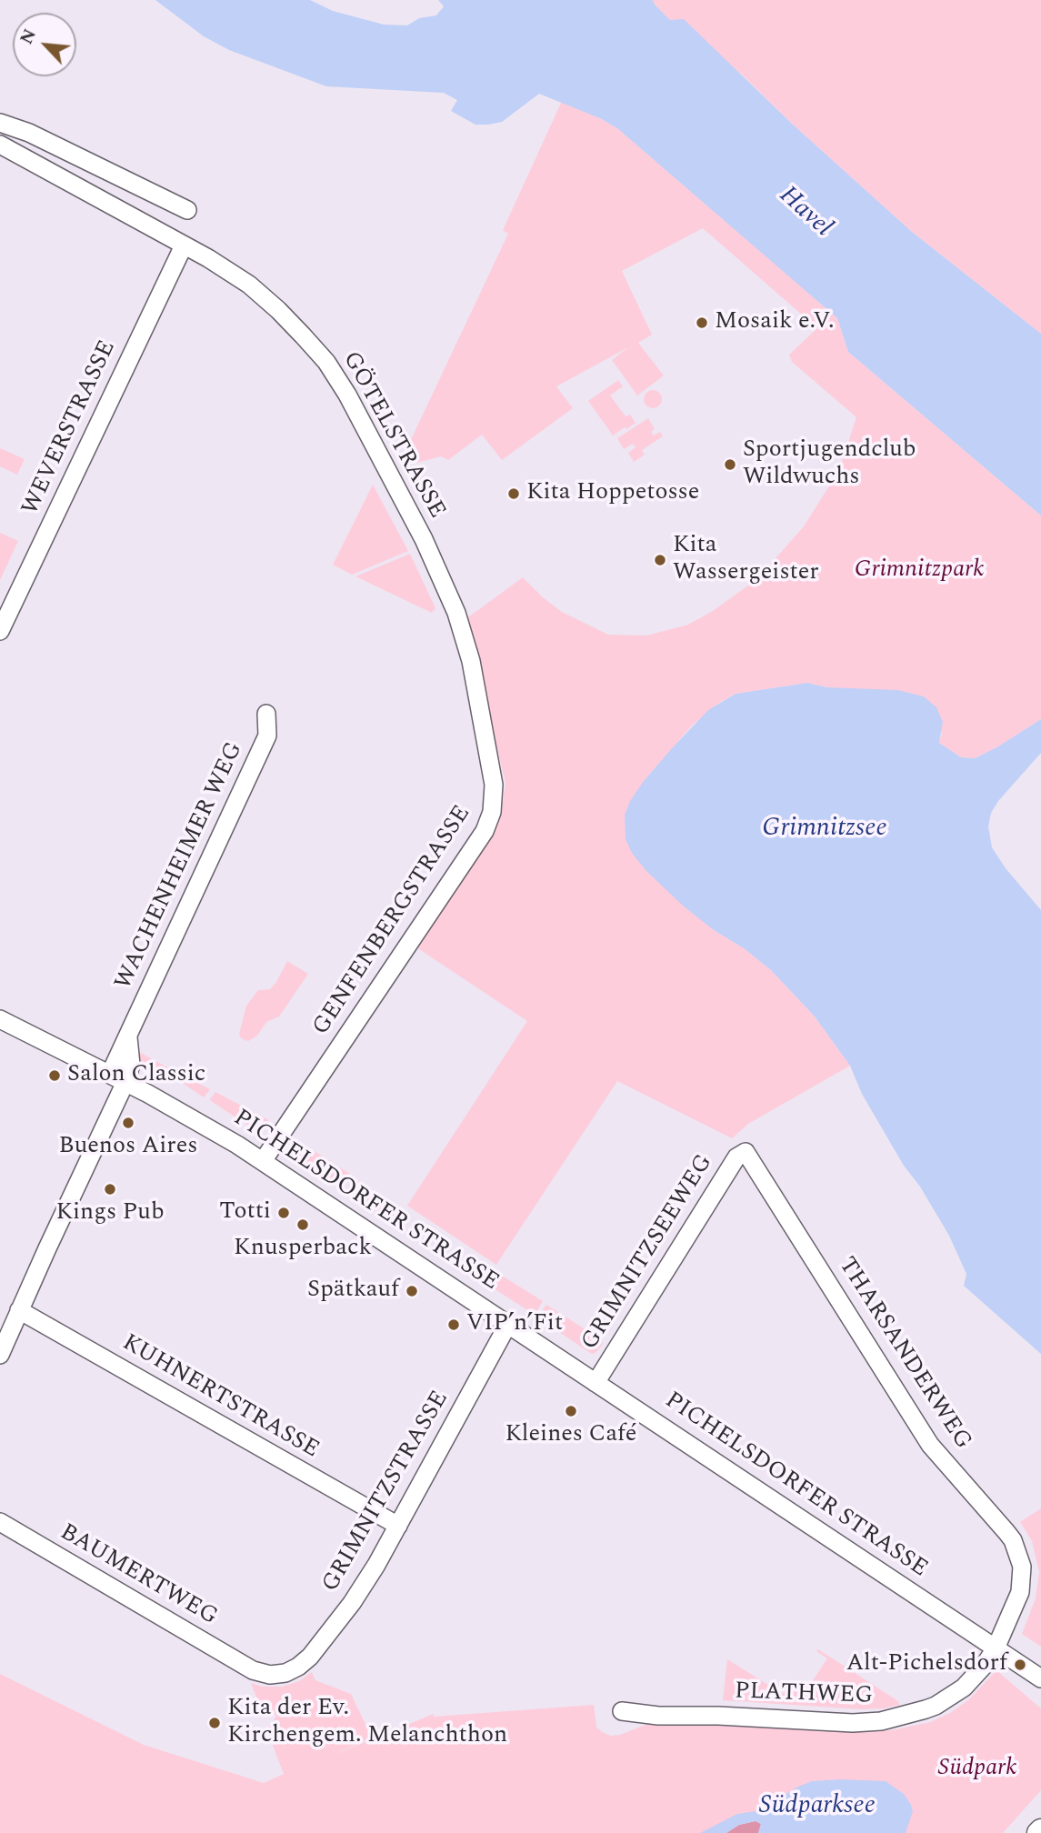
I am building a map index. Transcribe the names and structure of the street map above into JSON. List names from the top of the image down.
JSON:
{
  "streets": {
    "street": [
      "WEVERSTRASSE",
      "GÖTELSTRASSE",
      "WACHENHEIMER WEG",
      "GENFENBERGSTRASSE",
      "PICHELSDORFER STRASSE",
      "GRIMNITZSEEWEG",
      "THARSANDERWEG",
      "KUHNERTSTRASSE",
      "GRIMNITZSTRASSE",
      "BAUMERTWEG",
      "PLATHWEG"
    ]
  },
  "crossings": [
    ["WEVERSTRASSE", "GÖTELSTRASSE"],
    ["GÖTELSTRASSE", "GENFENBERGSTRASSE"],
    ["WACHENHEIMER WEG", "PICHELSDORFER STRASSE"],
    ["WACHENHEIMER WEG", "KUHNERTSTRASSE"],
    ["GENFENBERGSTRASSE", "PICHELSDORFER STRASSE"],
    ["PICHELSDORFER STRASSE", "GRIMNITZSEEWEG"],
    ["PICHELSDORFER STRASSE", "THARSANDERWEG"],
    ["PICHELSDORFER STRASSE", "GRIMNITZSTRASSE"],
    ["PICHELSDORFER STRASSE", "PLATHWEG"],
    ["GRIMNITZSEEWEG", "THARSANDERWEG"],
    ["THARSANDERWEG", "PLATHWEG"],
    ["KUHNERTSTRASSE", "GRIMNITZSTRASSE"],
    ["GRIMNITZSTRASSE", "BAUMERTWEG"]
  ],
  "water": ["Havel", "Grimnitzsee", "Südparksee"],
  "parks": ["Grimnitzpark", "Südpark"],
  "places": [
    "Mosaik e.V.",
    "Sportjugendclub Wildwuchs",
    "Kita Hoppetosse",
    "Kita Wassergeister",
    "Salon Classic",
    "Buenos Aires",
    "Kings Pub",
    "Totti",
    "Knusperback",
    "Spätkauf",
    "VIP’n’Fit",
    "Kleines Café",
    "Alt-Pichelsdorf",
    "Kita der Ev. Kirchengem. Melanchthon"
  ],
  "north": "top left"
}
